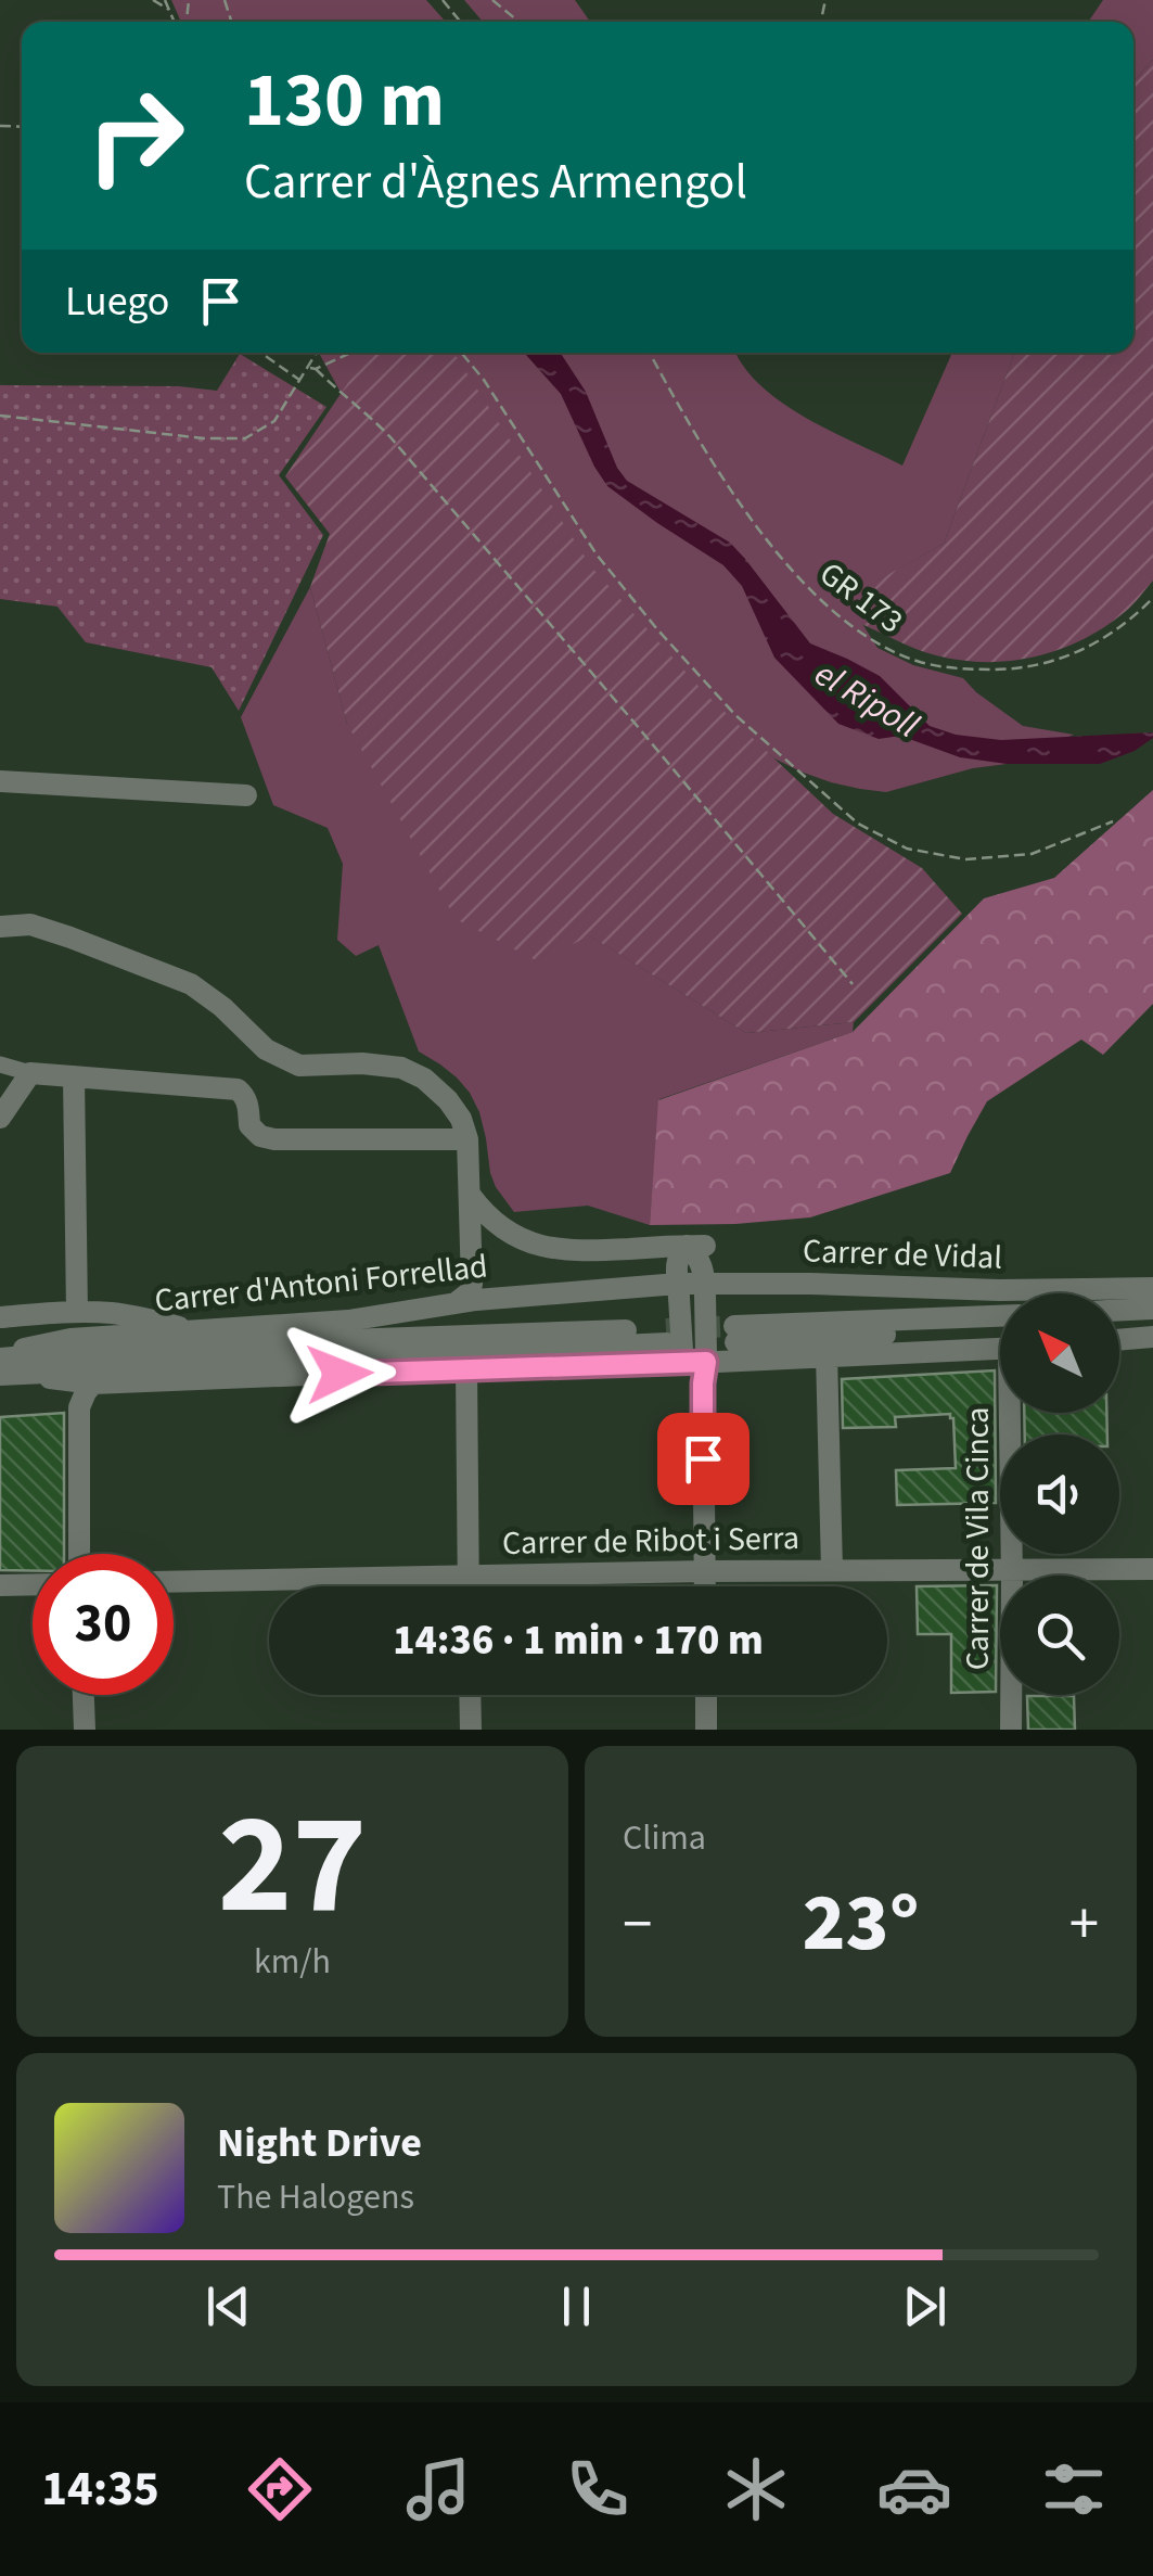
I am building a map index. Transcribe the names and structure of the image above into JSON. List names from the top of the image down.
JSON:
{
  "streets": {
    "street": [
      "Carrer de Vidal",
      "Carrer d'Antoni Forrellad",
      "Carrer de Vila Cinca",
      "Carrer de Ribot i Serra"
    ],
    "path": ["GR 173"]
  },
  "crossings": [
    ["Carrer de Vidal", "Carrer d'Antoni Forrellad"],
    ["Carrer de Vila Cinca", "Carrer de Ribot i Serra"]
  ],
  "water": ["el Ripoll"],
  "north": "top left",
  "page": {
    "turn": ["130 m", "Carrer d'Àgnes Armengol"],
    "then": "Luego",
    "limit": "30",
    "trip": "14:36 · 1 min · 170 m",
    "tile": [
      ["27", "km/h"],
      "Clima"
    ],
    "heat": ["−", "23°", "+"],
    "song": ["Night Drive", "The Halogens"],
    "tabs": "14:35"
  }
}
